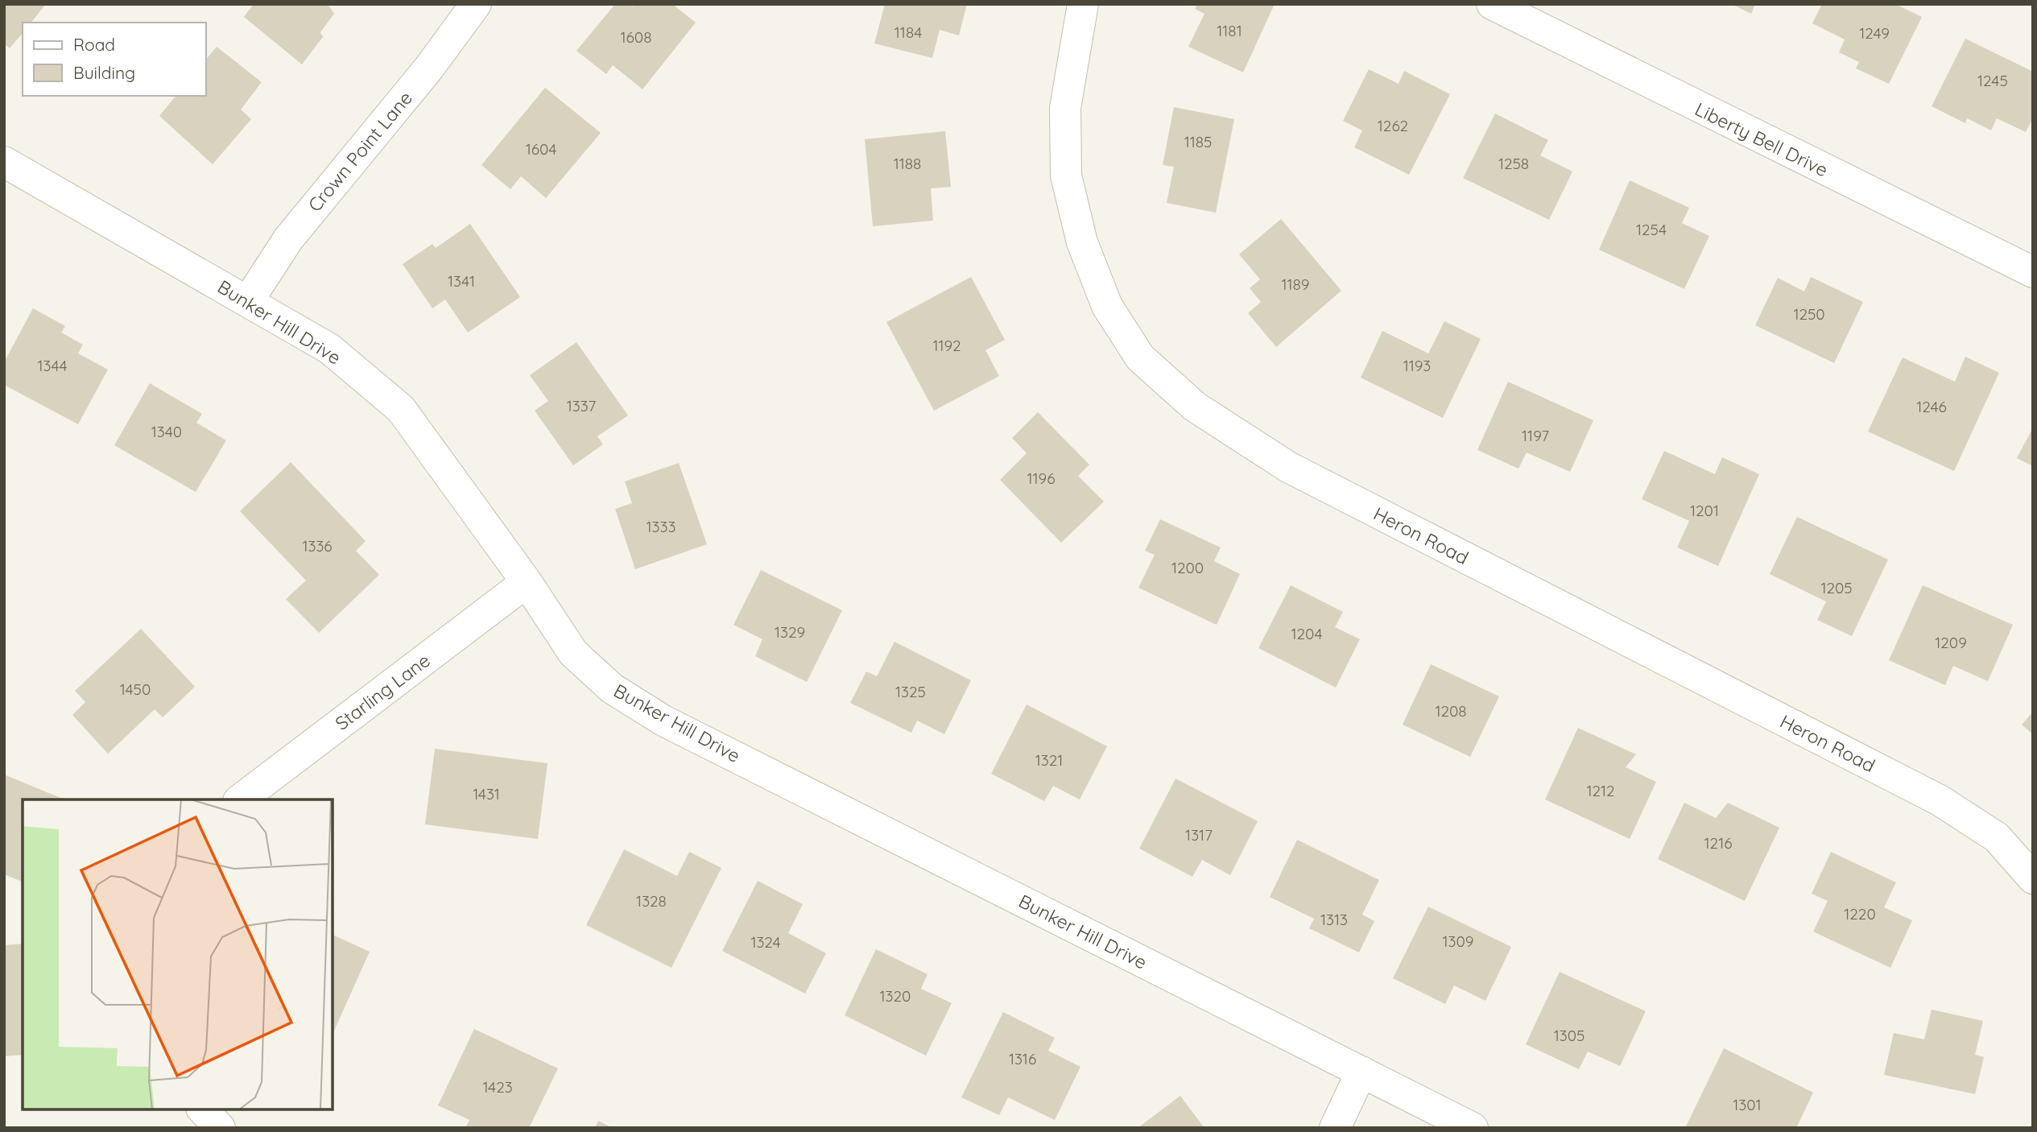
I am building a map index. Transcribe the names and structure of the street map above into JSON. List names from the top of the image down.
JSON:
{
  "streets": {
    "street": [
      "Liberty Bell Drive",
      "Crown Point Lane",
      "Bunker Hill Drive",
      "Heron Road",
      "Starling Lane"
    ]
  },
  "crossings": [
    ["Crown Point Lane", "Bunker Hill Drive"],
    ["Bunker Hill Drive", "Starling Lane"]
  ],
  "house_numbers": [
    "1181",
    "1184",
    "1249",
    "1608",
    "1245",
    "1262",
    "1185",
    "1604",
    "1188",
    "1258",
    "1254",
    "1341",
    "1189",
    "1250",
    "1192",
    "1344",
    "1193",
    "1337",
    "1246",
    "1340",
    "1197",
    "1196",
    "1201",
    "1333",
    "1336",
    "1200",
    "1205",
    "1329",
    "1204",
    "1209",
    "1450",
    "1325",
    "1208",
    "1321",
    "1212",
    "1431",
    "1317",
    "1216",
    "1328",
    "1220",
    "1313",
    "1309",
    "1324",
    "1320",
    "1305",
    "1316",
    "1423",
    "1301"
  ],
  "legend": ["Road", "Building"]
}
